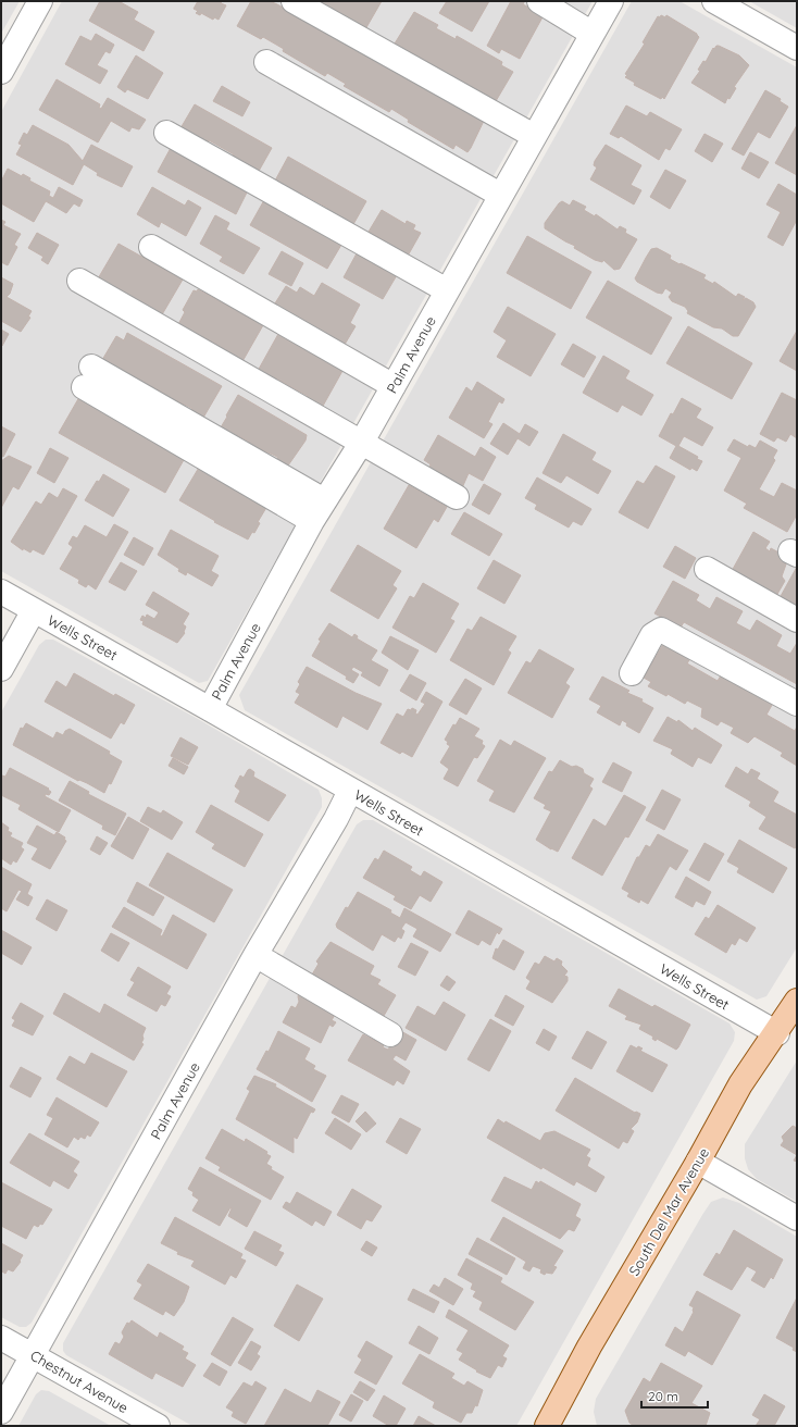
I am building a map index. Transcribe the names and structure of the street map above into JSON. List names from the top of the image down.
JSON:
{
  "streets": {
    "main road": ["South Del Mar Avenue"],
    "street": ["Palm Avenue", "Wells Street", "Chestnut Avenue"]
  },
  "crossings": [
    ["Palm Avenue", "Wells Street"],
    ["Palm Avenue", "Chestnut Avenue"],
    ["Wells Street", "South Del Mar Avenue"]
  ],
  "scale_bar": "20 m"
}
